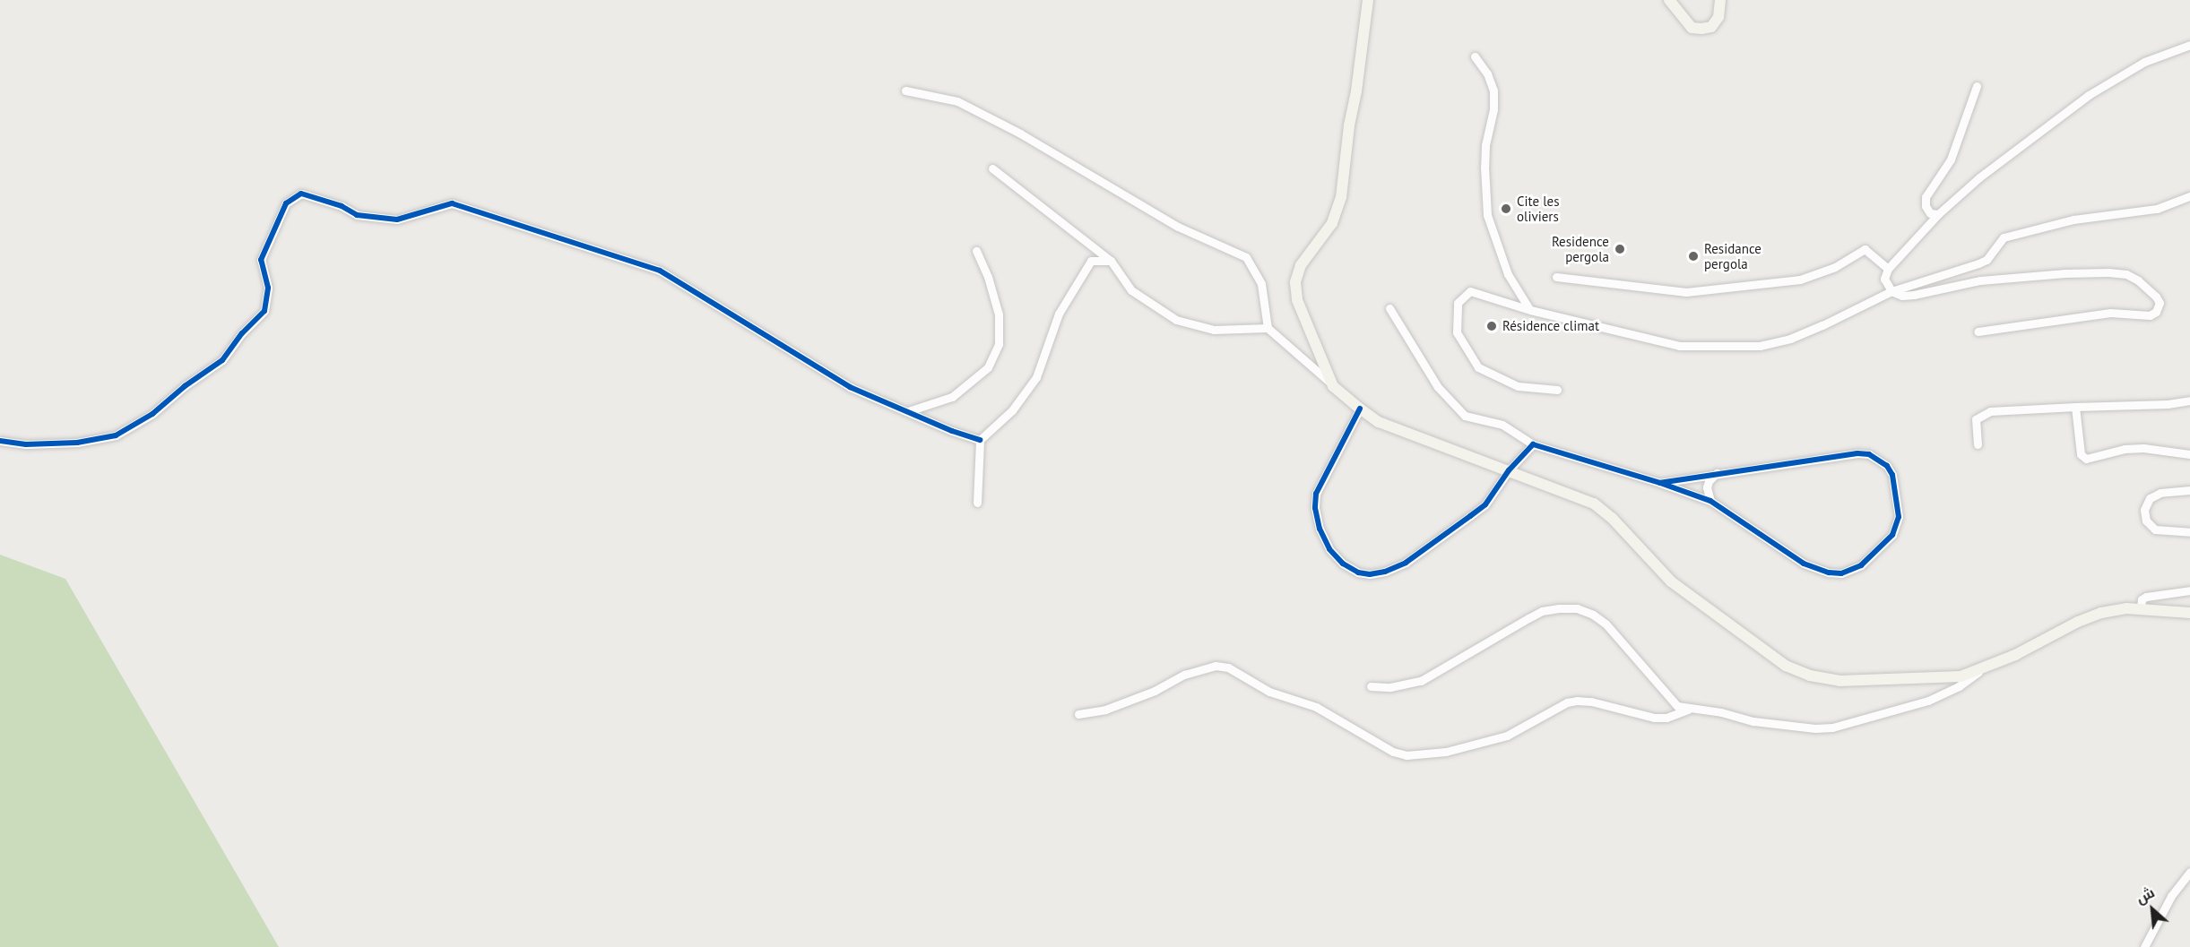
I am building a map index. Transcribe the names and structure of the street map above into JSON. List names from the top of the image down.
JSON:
{
  "places": [
    "Cite les oliviers",
    "Residence pergola",
    "Residance pergola",
    "Résidence climat"
  ],
  "north": "top left"
}
